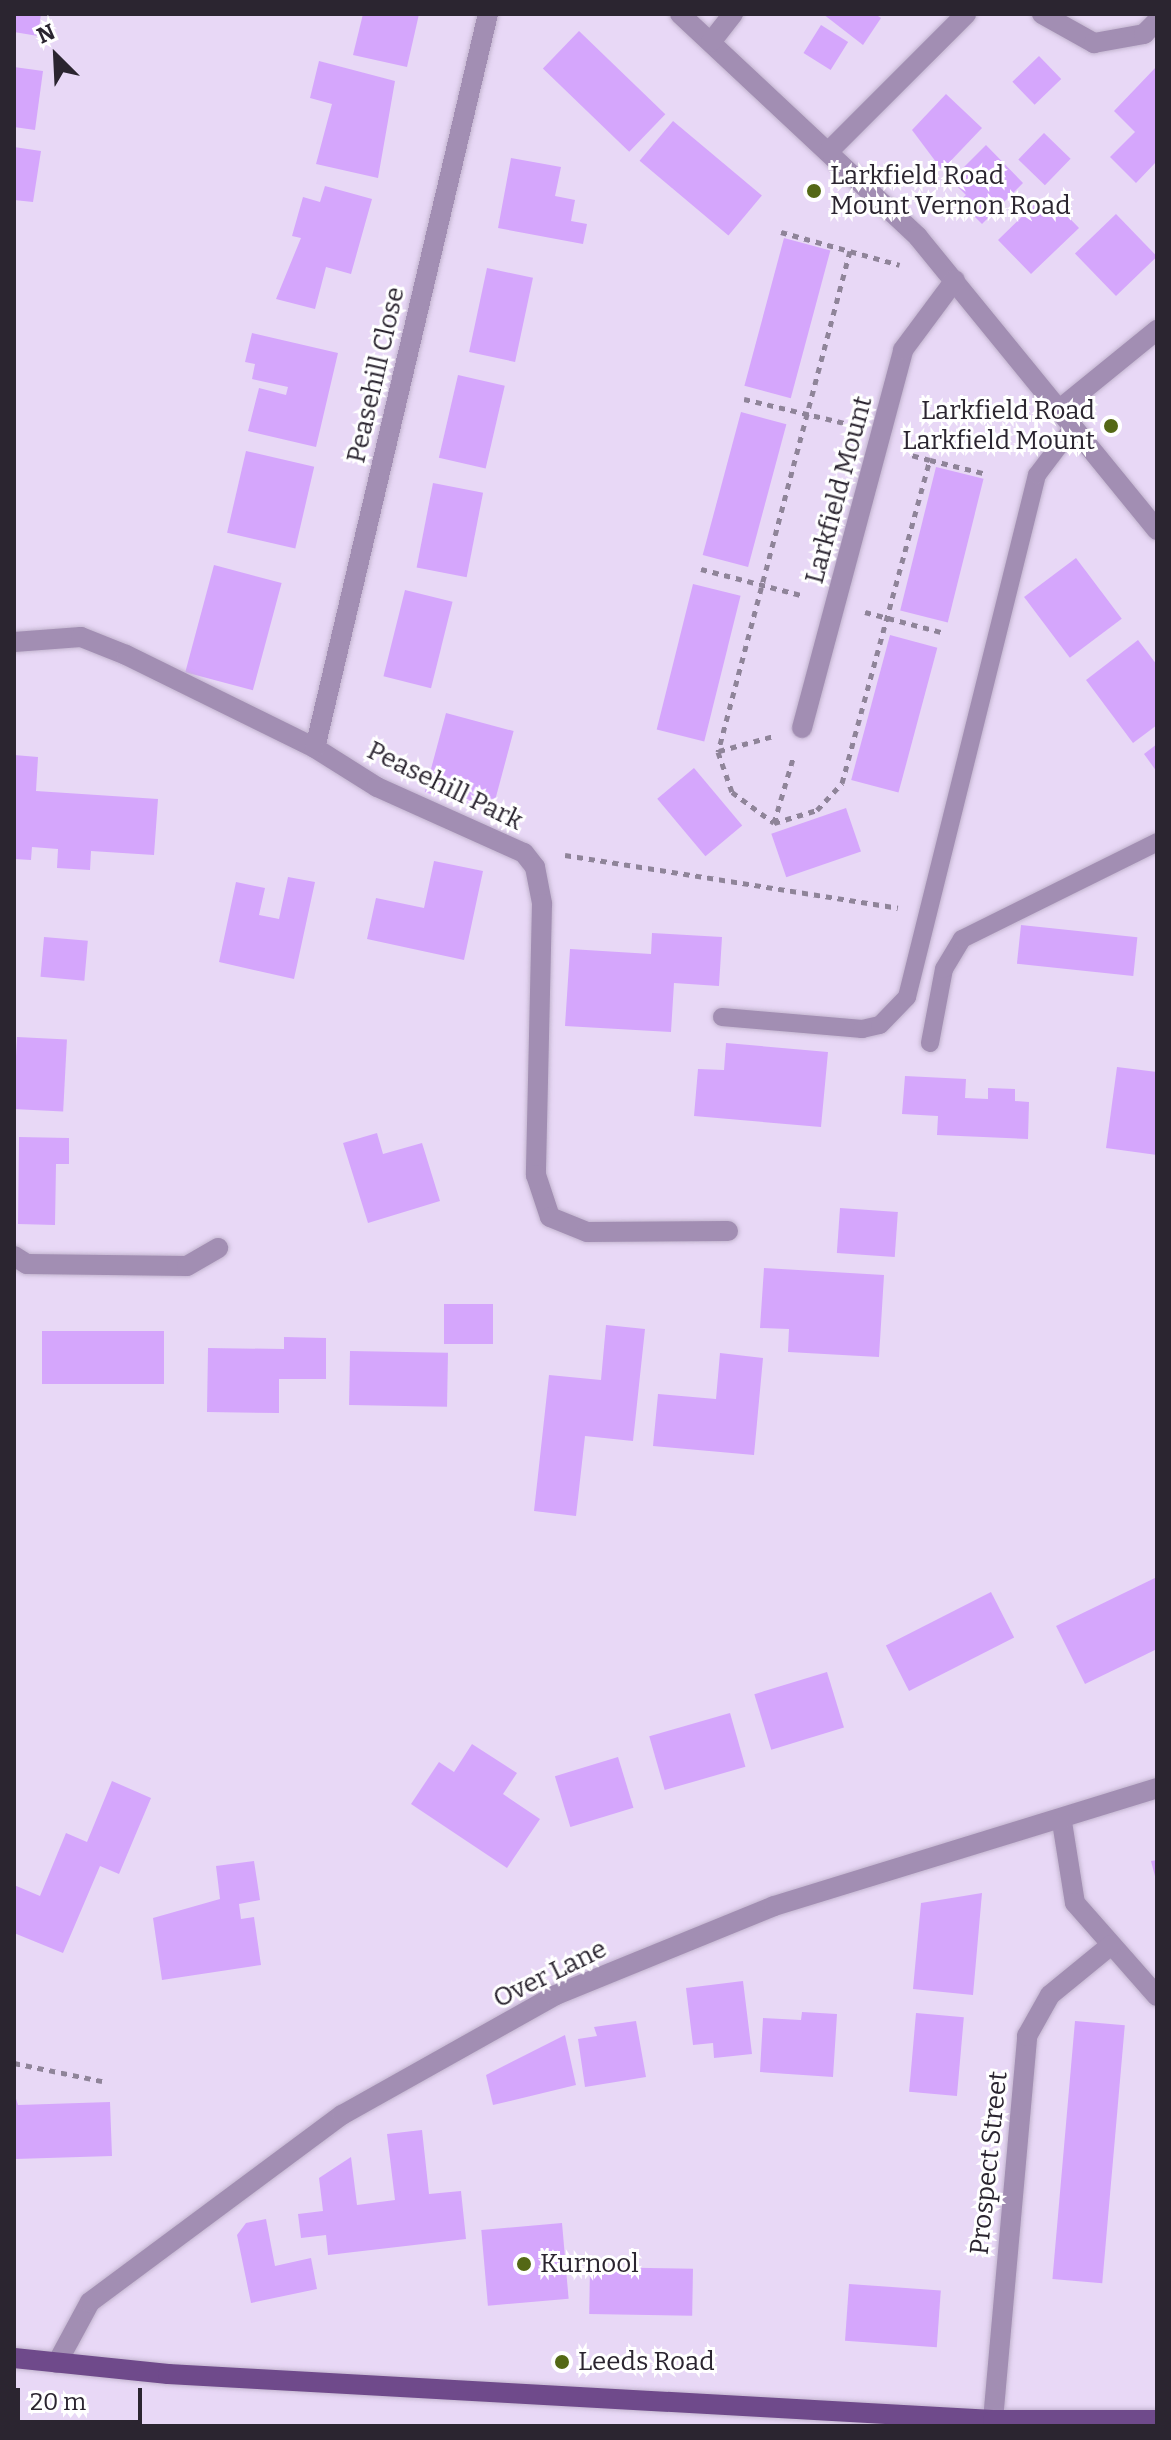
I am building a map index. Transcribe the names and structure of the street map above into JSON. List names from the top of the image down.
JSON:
{
  "streets": {
    "street": [
      "Peasehill Close",
      "Larkfield Mount",
      "Peasehill Park",
      "Over Lane",
      "Prospect Street"
    ]
  },
  "crossings": [
    ["Peasehill Close", "Peasehill Park"]
  ],
  "places": [
    "Larkfield Road Mount Vernon Road",
    "Larkfield Road Larkfield Mount",
    "Kurnool",
    "Leeds Road"
  ],
  "scale_bar": "20 m",
  "north": "top left"
}
